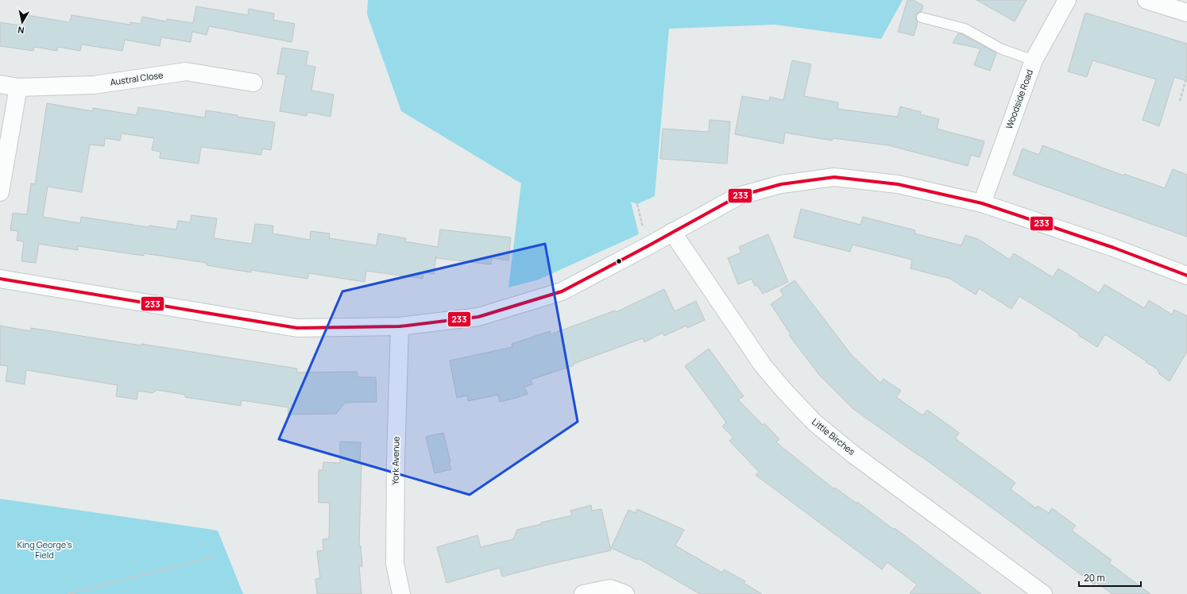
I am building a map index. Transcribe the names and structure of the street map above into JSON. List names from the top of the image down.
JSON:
{
  "streets": {
    "street": [
      "Austral Close",
      "Woodside Road",
      "Little Birches",
      "York Avenue"
    ]
  },
  "parks": ["King George's Field"],
  "lines": ["transit line 233"],
  "scale_bar": "20 m",
  "north": "bottom"
}
